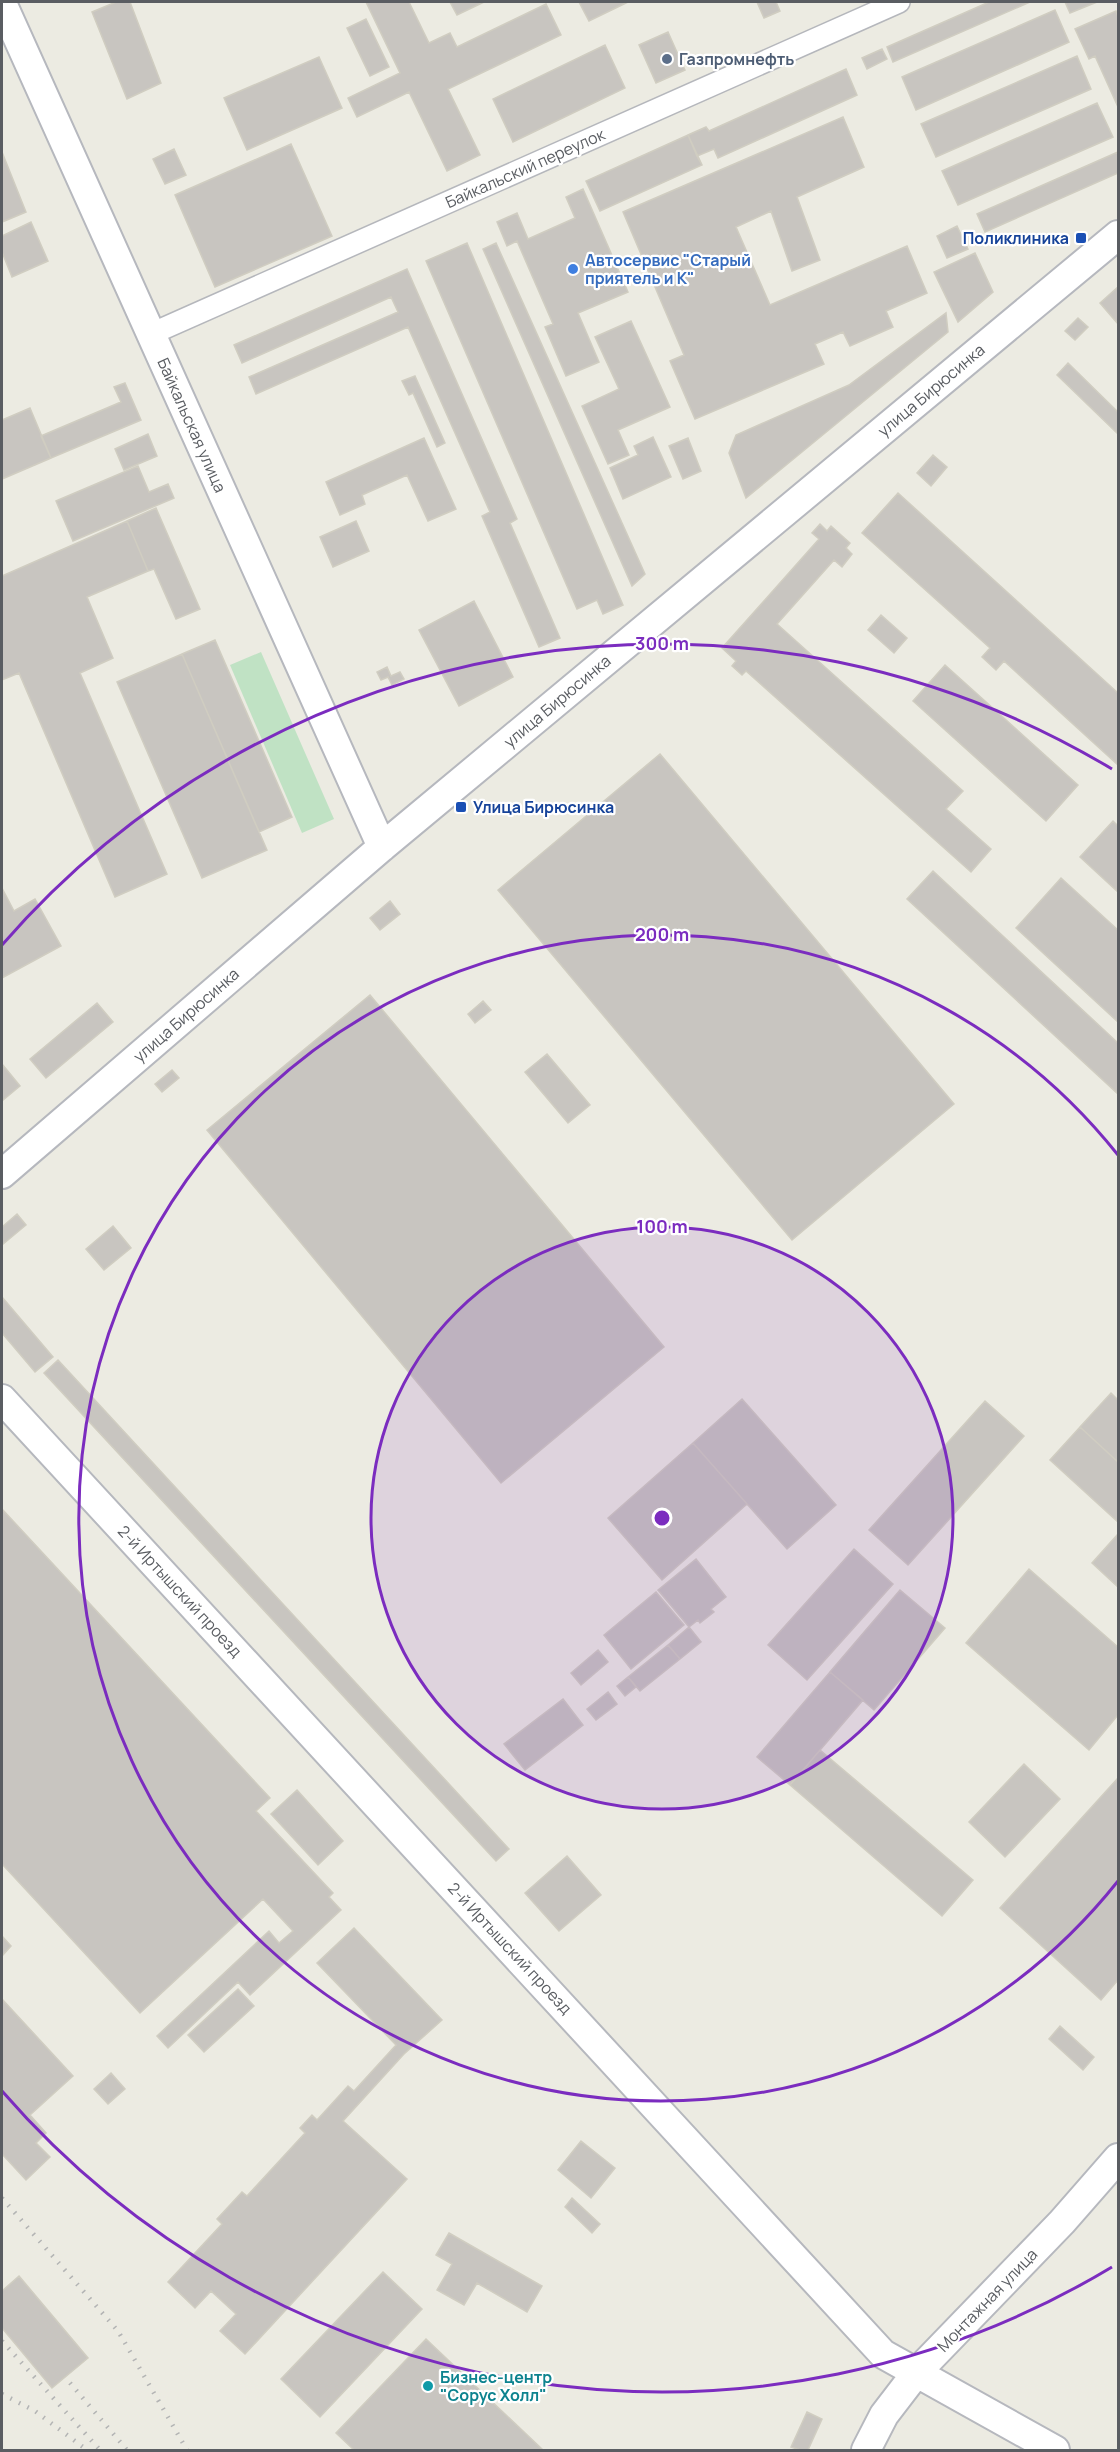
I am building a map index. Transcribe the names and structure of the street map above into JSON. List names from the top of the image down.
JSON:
{
  "streets": {
    "main road": [
      "улица Бирюсинка",
      "Байкальская улица",
      "2-й Иртышский проезд",
      "Монтажная улица"
    ],
    "street": ["Байкальский переулок"]
  },
  "crossings": [
    ["Байкальский переулок", "Байкальская улица"],
    ["улица Бирюсинка", "Байкальская улица"],
    ["2-й Иртышский проезд", "Монтажная улица"]
  ],
  "places": {
    "other": ["Газпромнефть", "Автосервис \"Старый приятель и К\"", "Бизнес-центр \"Сорус Холл\""],
    "transit": ["Поликлиника", "Улица Бирюсинка"]
  },
  "rings": ["300 m", "200 m", "100 m"]
}
